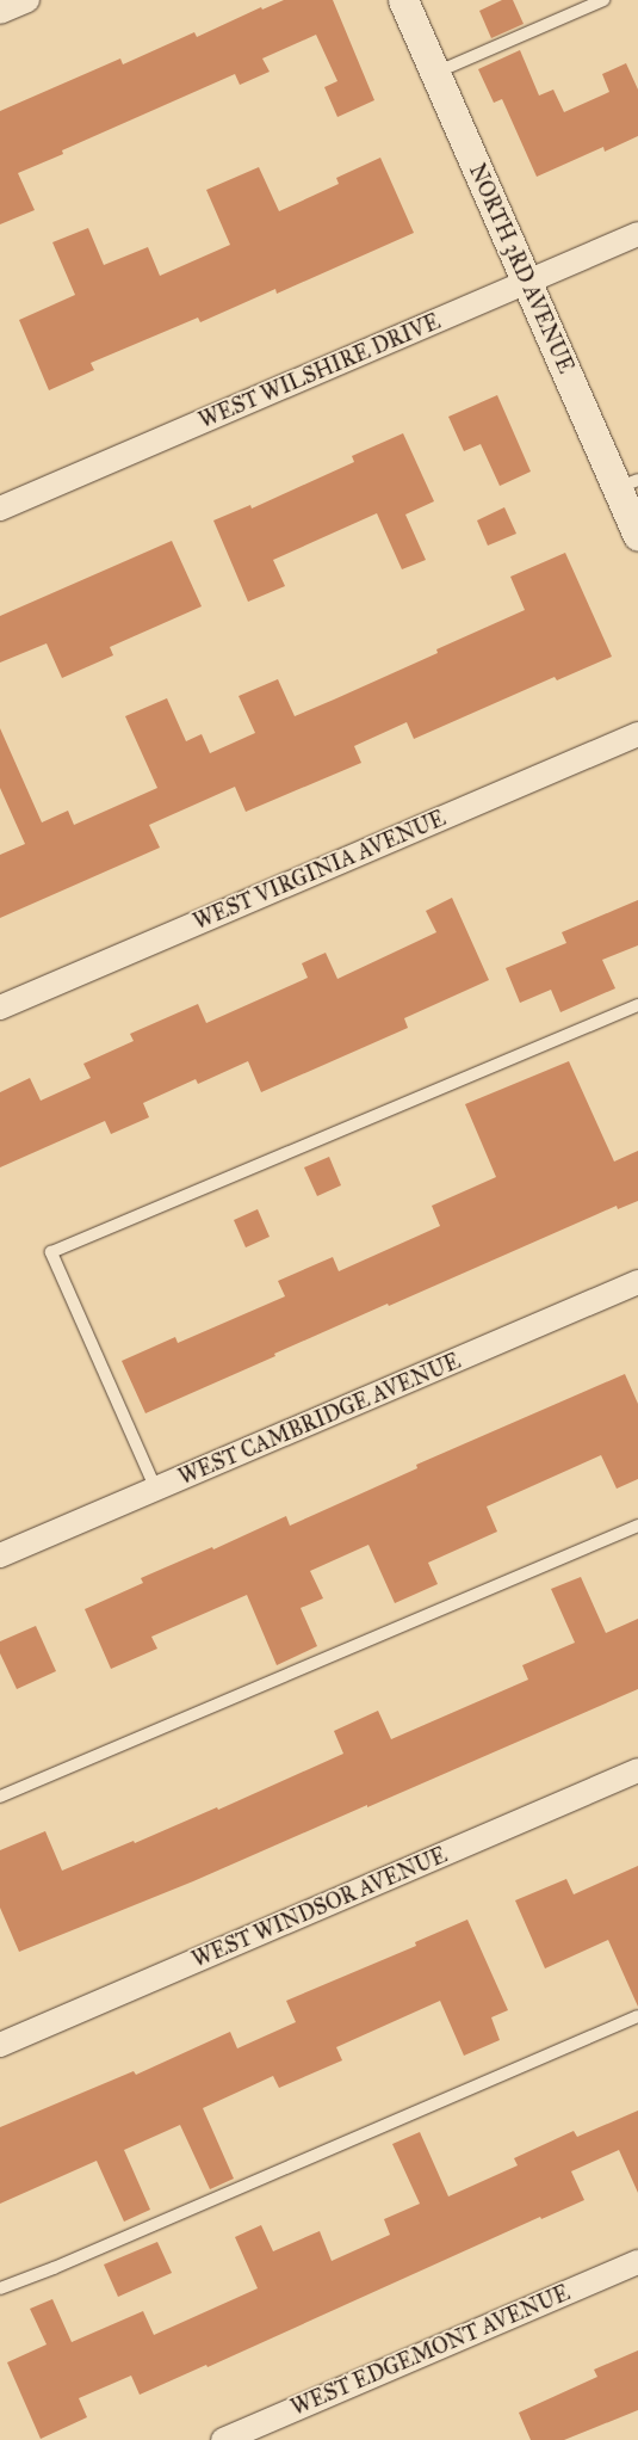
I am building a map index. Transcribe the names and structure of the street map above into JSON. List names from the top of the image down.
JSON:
{
  "streets": {
    "street": [
      "NORTH 3RD AVENUE",
      "WEST WILSHIRE DRIVE",
      "WEST VIRGINIA AVENUE",
      "WEST CAMBRIDGE AVENUE",
      "WEST WINDSOR AVENUE",
      "WEST EDGEMONT AVENUE"
    ]
  },
  "crossings": [
    ["NORTH 3RD AVENUE", "WEST WILSHIRE DRIVE"]
  ]
}
